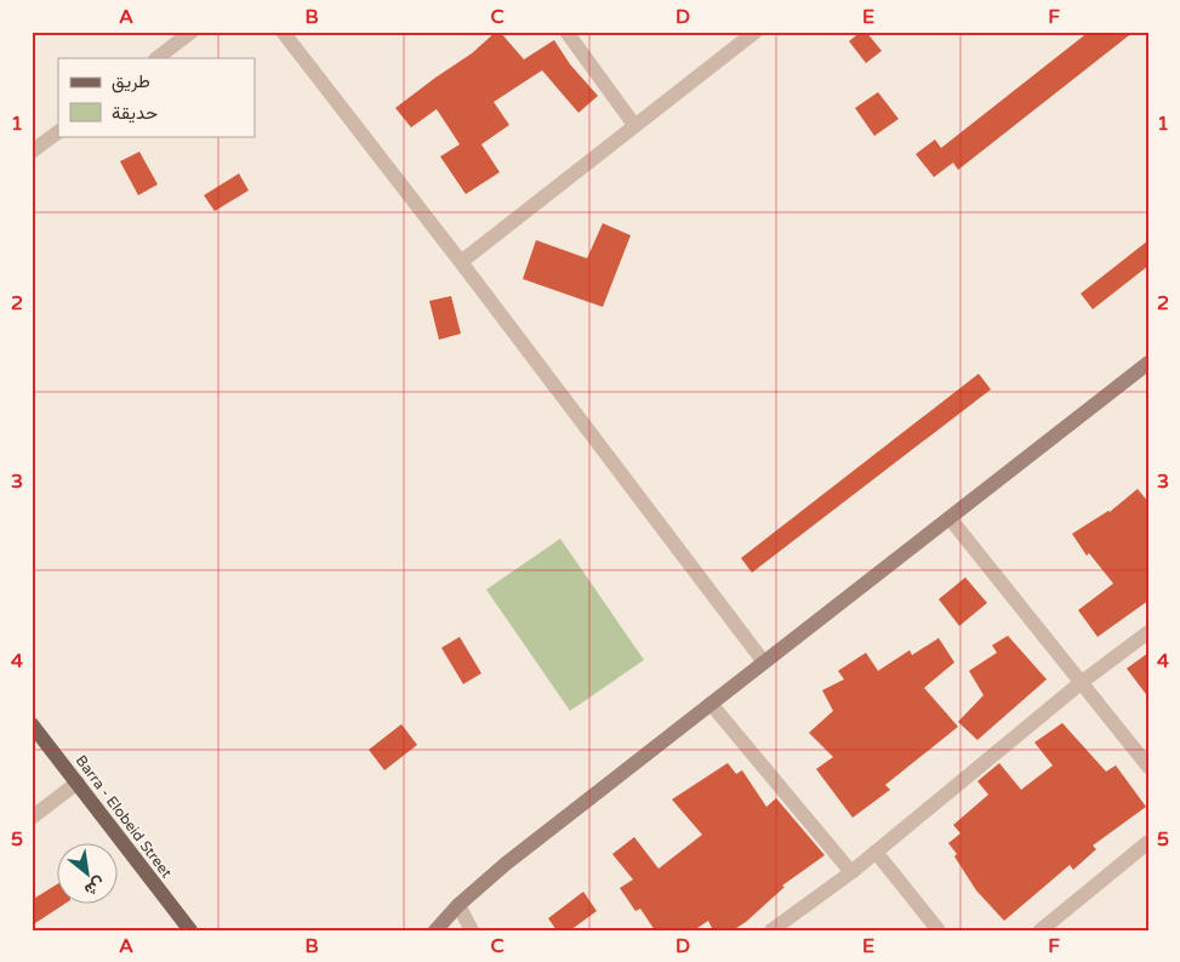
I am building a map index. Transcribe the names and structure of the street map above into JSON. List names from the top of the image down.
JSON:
{
  "streets": {
    "main road": ["Barra - Elobeid Street"]
  },
  "legend": ["طريق", "حديقة"],
  "north": "bottom right",
  "grid": {
    "columns": [
      "A",
      "B",
      "C",
      "D",
      "E",
      "F"
    ],
    "rows": [
      "1",
      "2",
      "3",
      "4",
      "5"
    ]
  }
}
